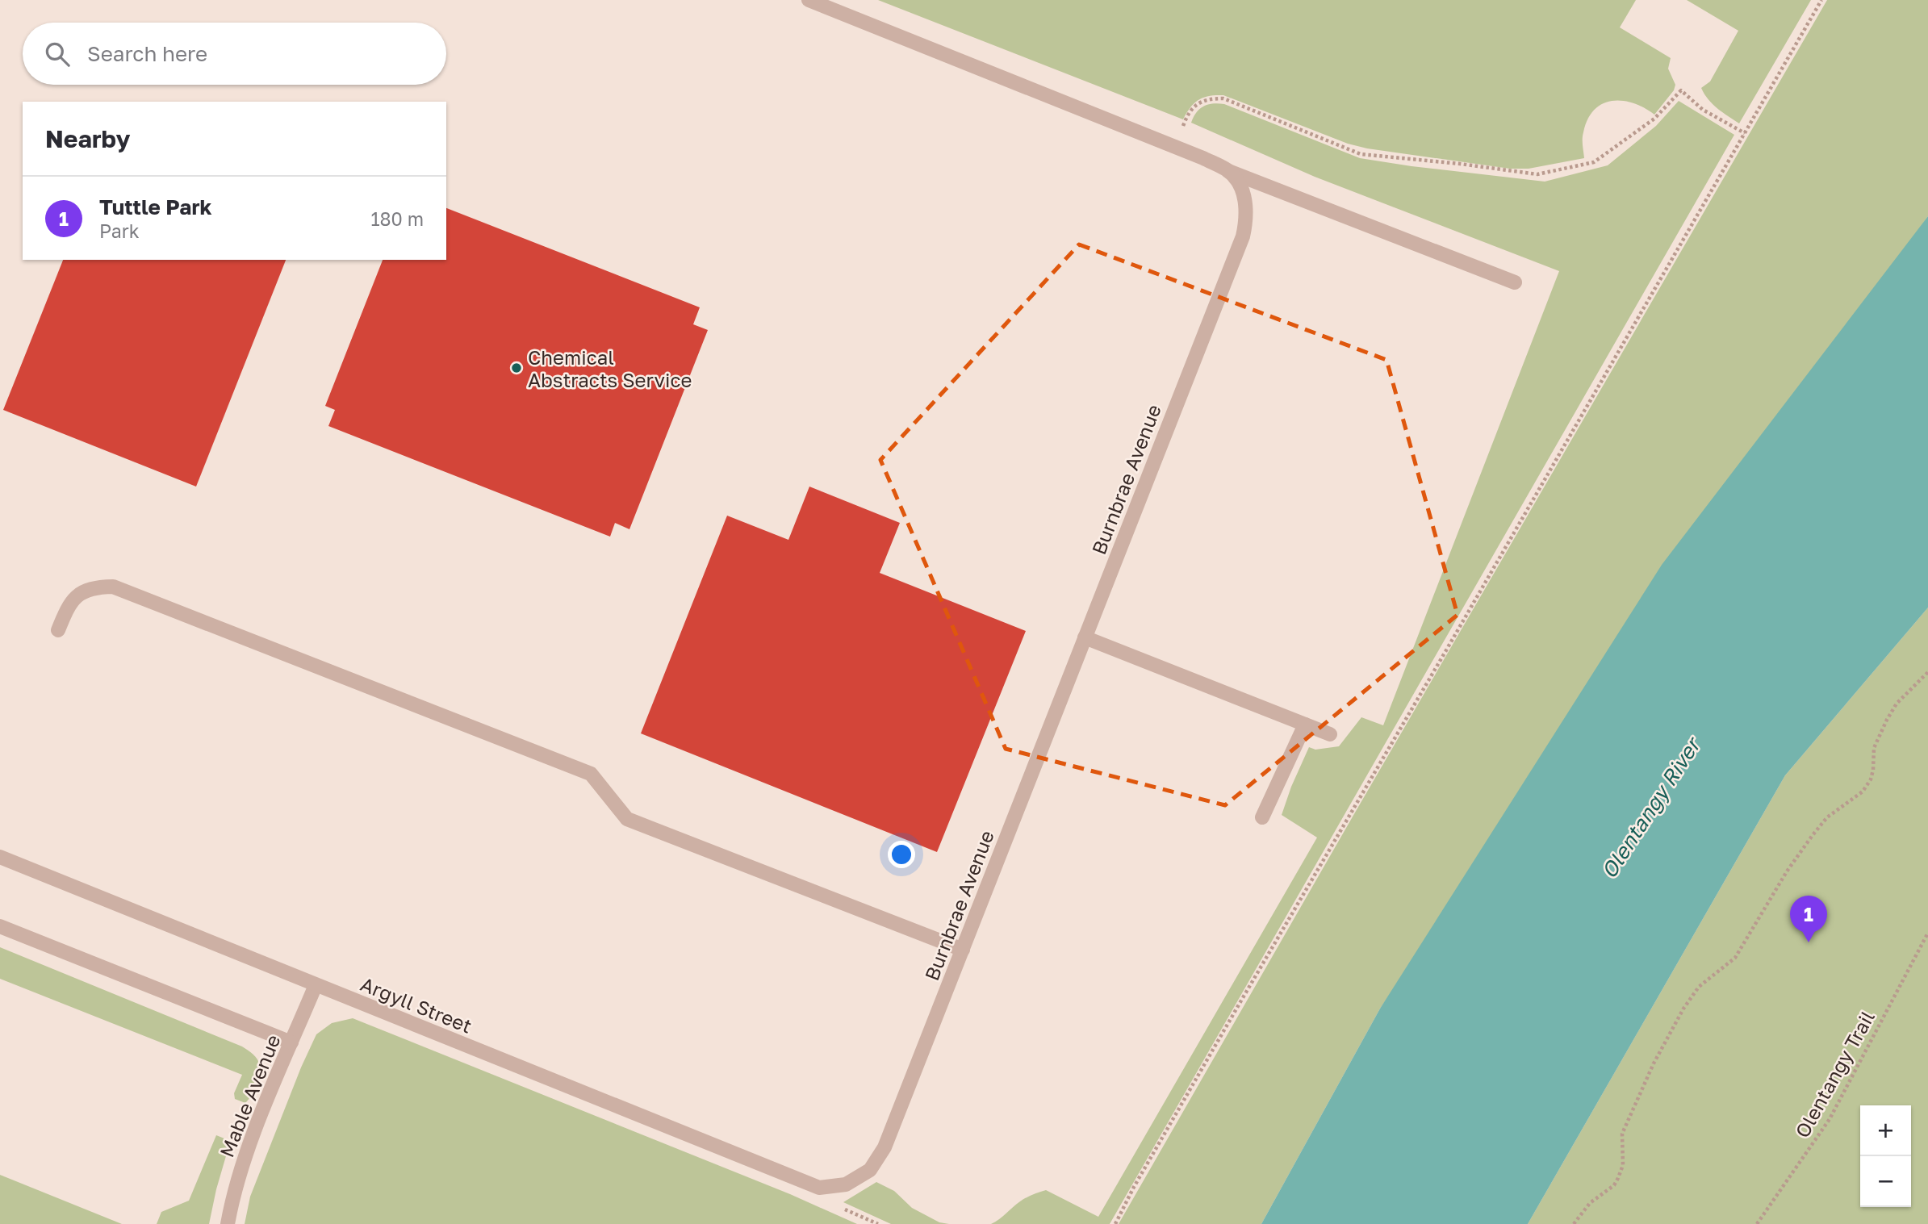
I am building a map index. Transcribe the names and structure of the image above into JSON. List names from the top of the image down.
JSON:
{
  "streets": {
    "street": ["Burnbrae Avenue", "Argyll Street", "Mable Avenue"],
    "path": ["Olentangy Trail"]
  },
  "crossings": [
    ["Burnbrae Avenue", "Argyll Street"],
    ["Argyll Street", "Mable Avenue"]
  ],
  "water": ["Olentangy River"],
  "places": ["Chemical Abstracts Service"],
  "page": {
    "search": "Search here",
    "heading": "Nearby",
    "list": [
      {
        "mark": "1",
        "name": "Tuttle Park",
        "note": "Park",
        "value": "180 m"
      }
    ],
    "pins": "1",
    "map_buttons": ["+", "−"]
  }
}
